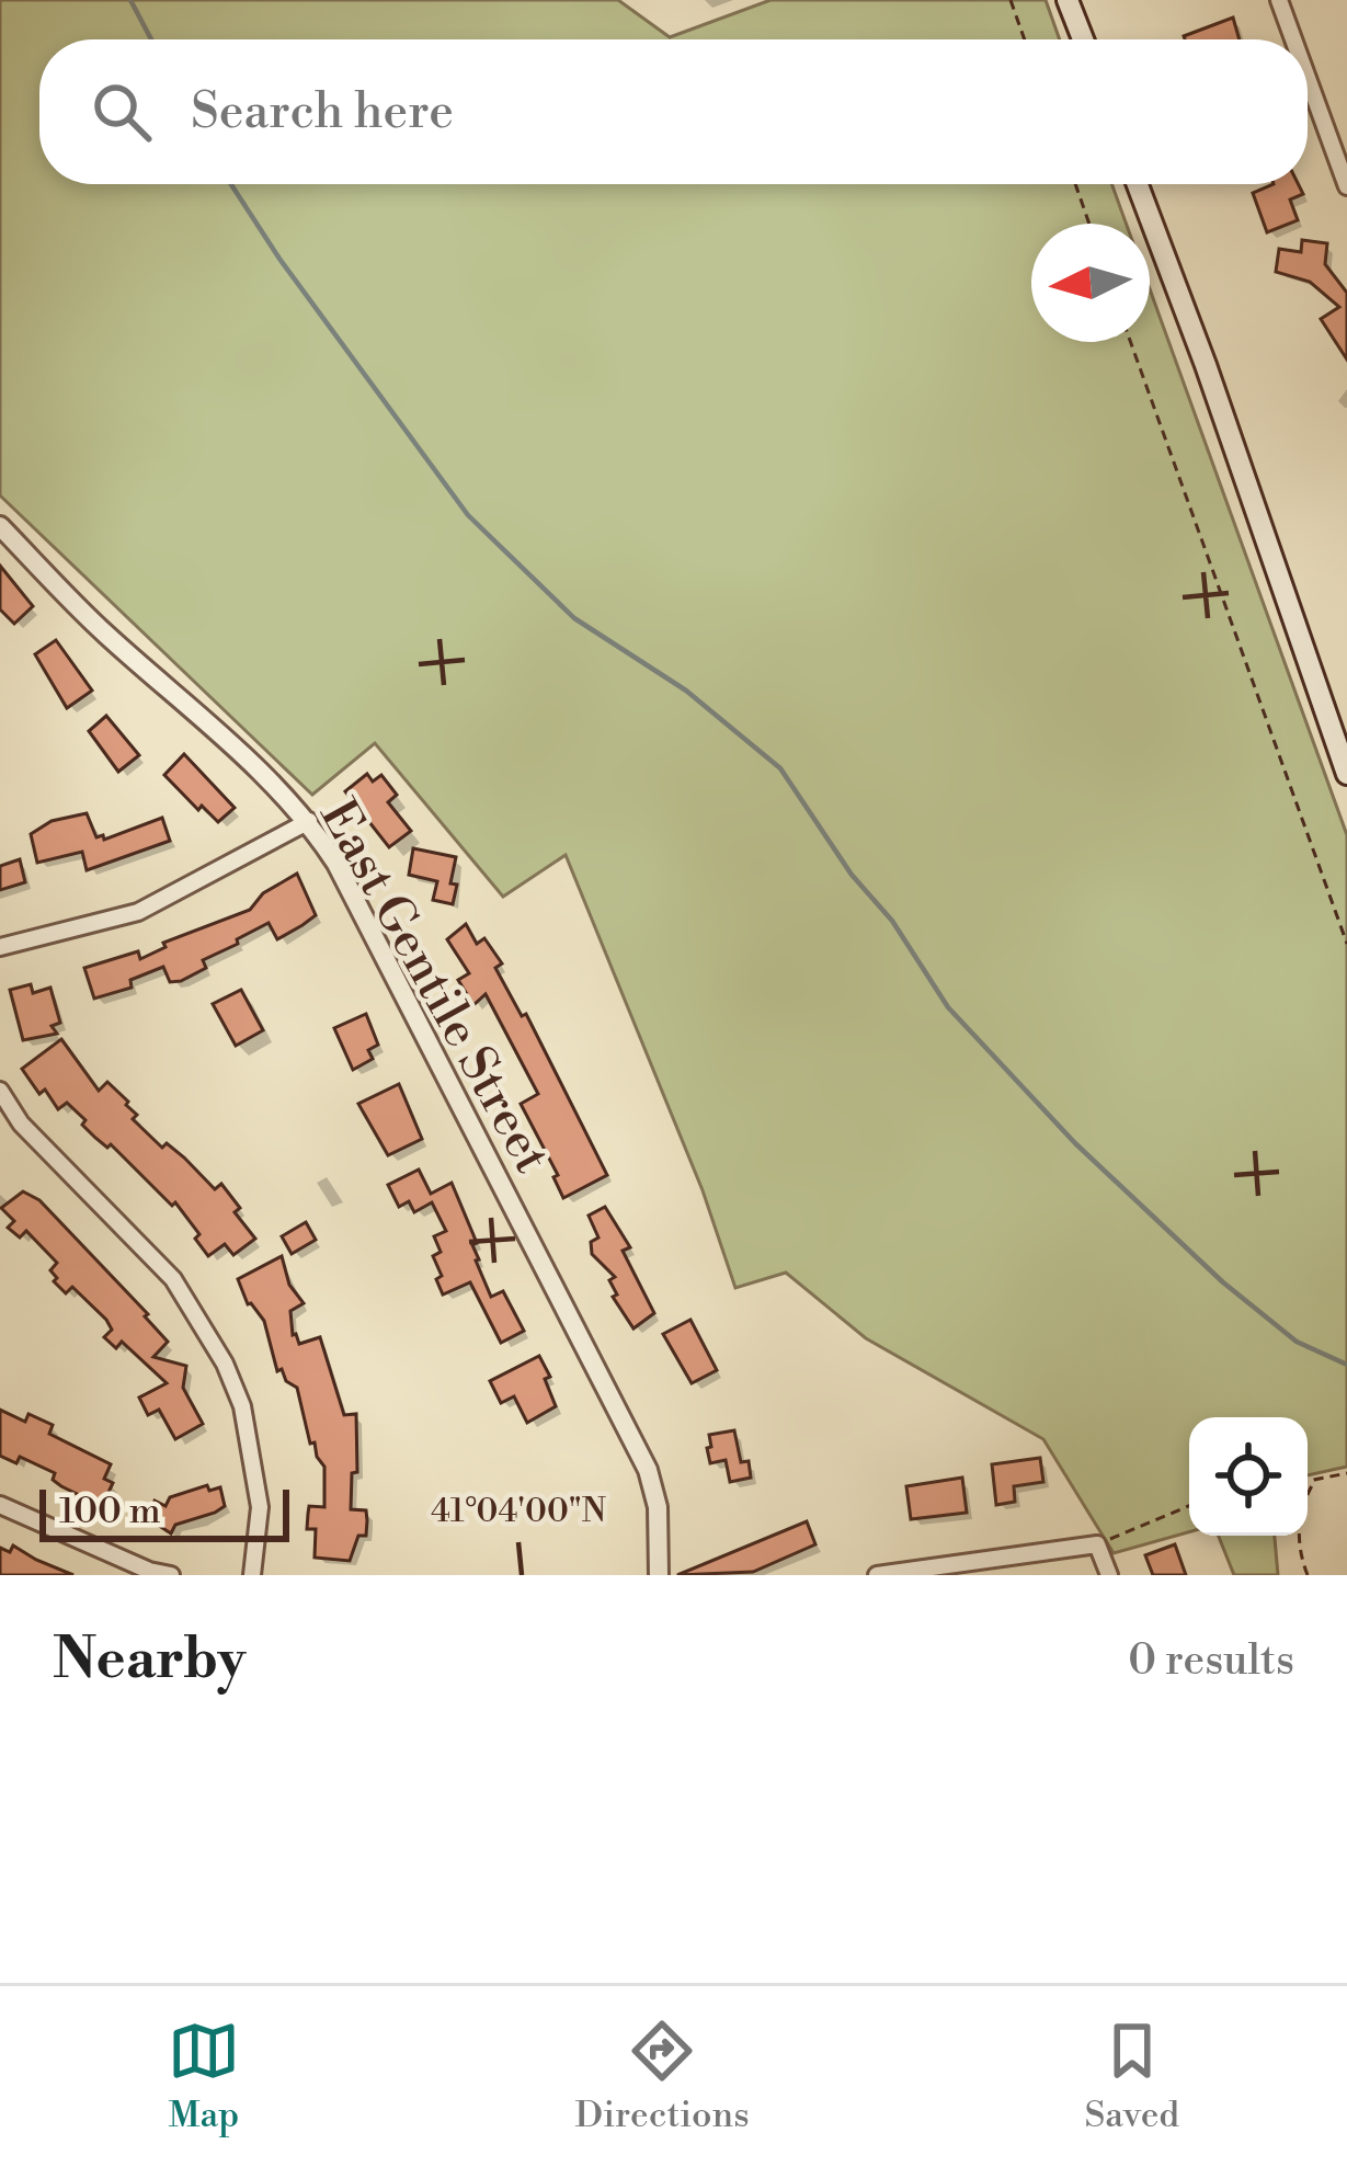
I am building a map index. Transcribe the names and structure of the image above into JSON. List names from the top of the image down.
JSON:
{
  "streets": {
    "street": ["East Gentile Street"]
  },
  "scale_bar": "100 m",
  "north": "left",
  "page": {
    "search": "Search here",
    "scale": "100 m",
    "heading": ["Nearby", "0 results"],
    "nav": ["Map", "Directions", "Saved"]
  },
  "coordinates": ["41°04'00\"N"]
}
